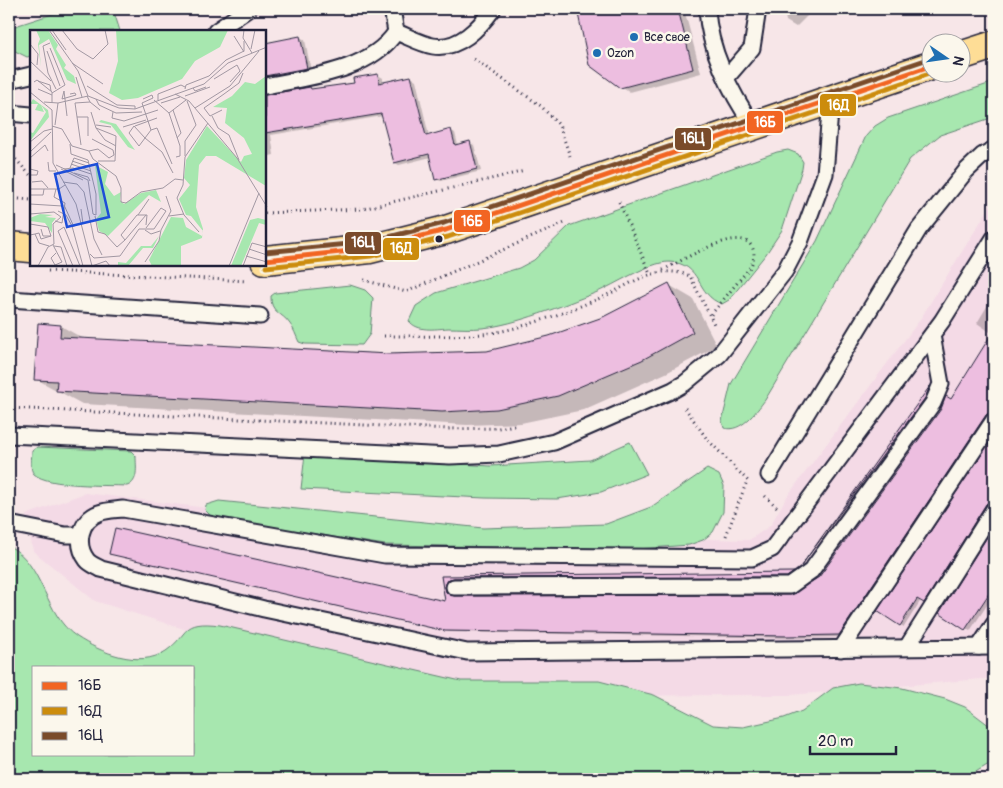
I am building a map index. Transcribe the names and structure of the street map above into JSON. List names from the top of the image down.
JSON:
{
  "places": ["Все свое", "Ozon"],
  "lines": ["transit line 16Ц", "transit line 16Б", "transit line 16Д"],
  "legend": ["16Б", "16Д", "16Ц"],
  "scale_bar": "20 m",
  "north": "right"
}
